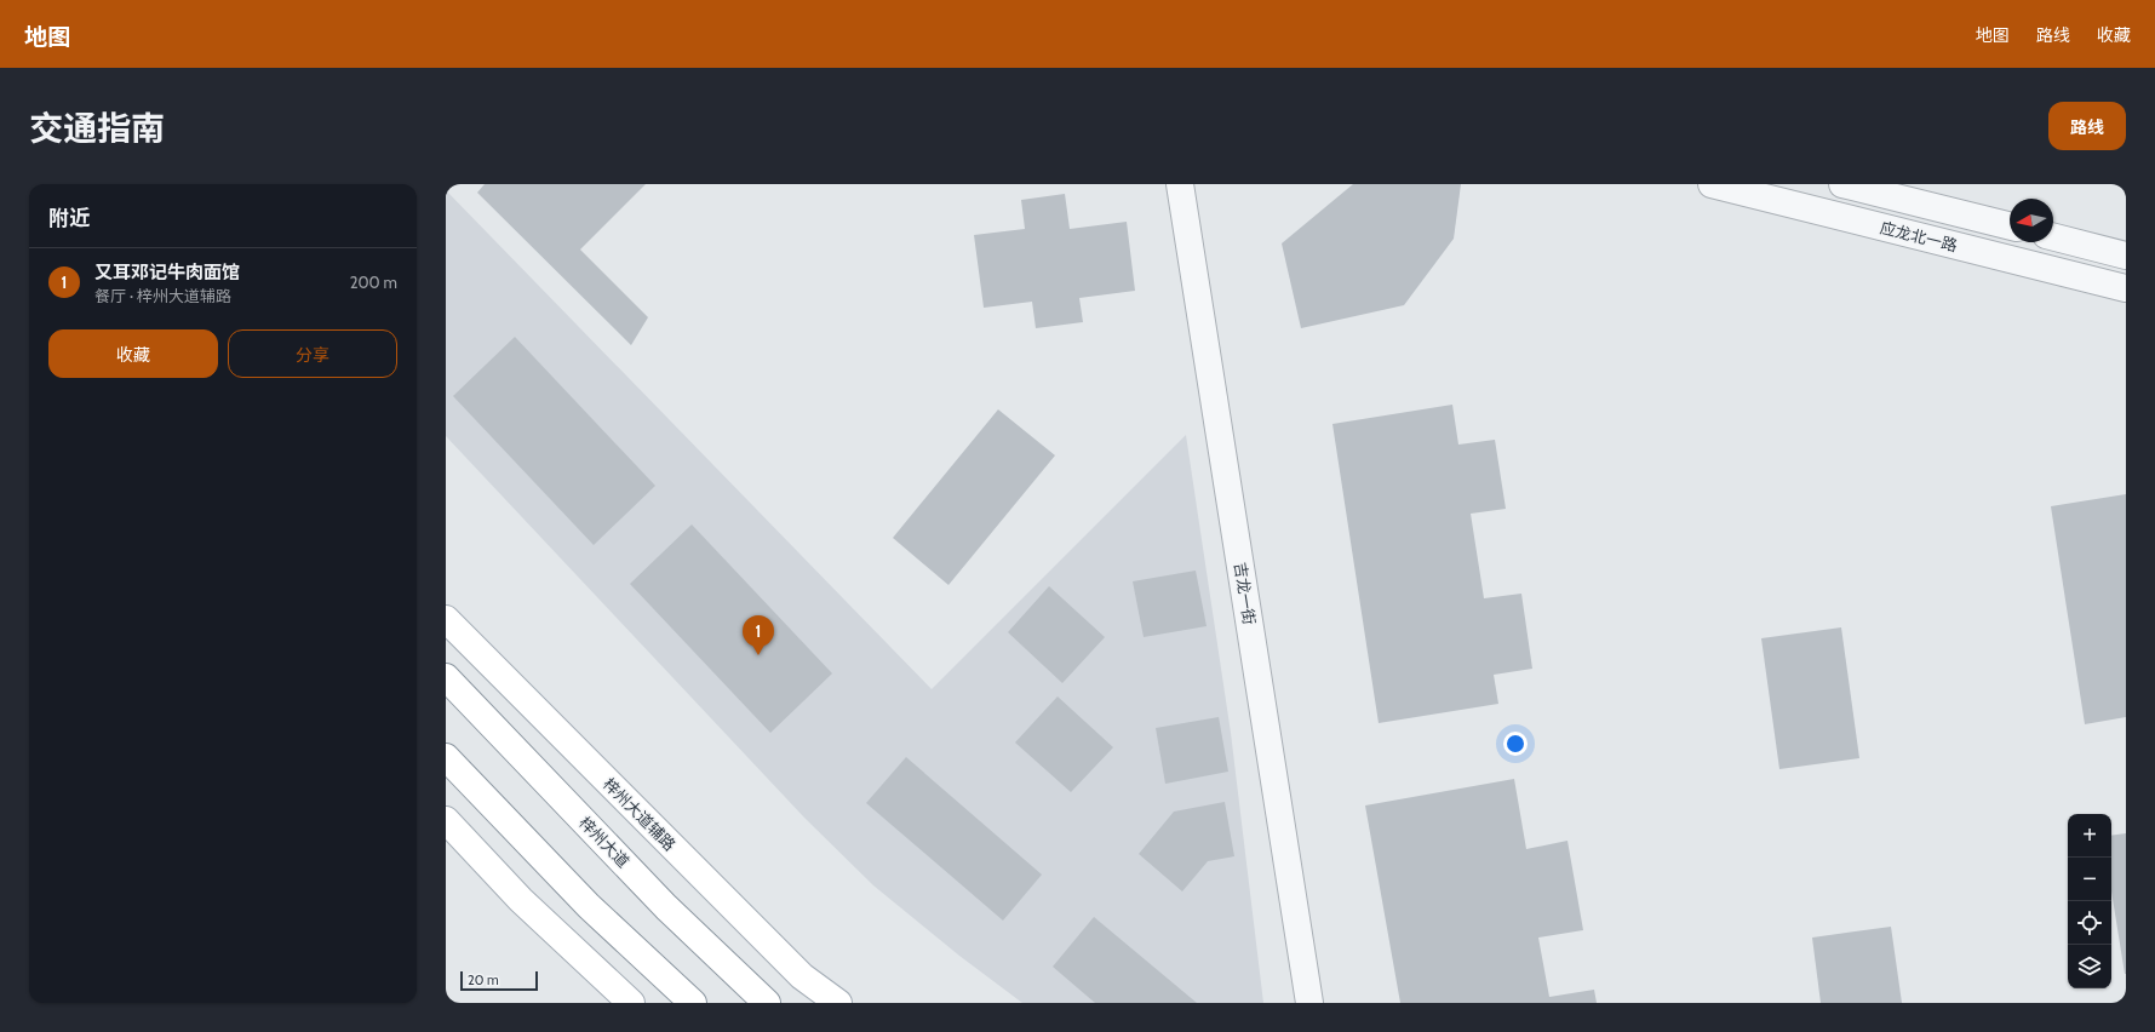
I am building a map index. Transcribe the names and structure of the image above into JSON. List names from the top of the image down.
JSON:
{
  "streets": {
    "main road": ["梓州大道辅路", "梓州大道"],
    "street": ["应龙北一路", "吉龙一街"]
  },
  "scale_bar": "20 m",
  "north": "left",
  "page": {
    "header": "地图",
    "nav": ["地图", "路线", "收藏"],
    "title": "交通指南",
    "buttons": [
      "路线",
      ["收藏", "分享"]
    ],
    "heading": "附近",
    "list": [
      {
        "mark": "1",
        "name": "又耳邓记牛肉面馆",
        "note": "餐厅 · 梓州大道辅路",
        "value": "200 m"
      }
    ],
    "pins": "1",
    "map_buttons": ["+", "−"],
    "scale": "20 m"
  }
}
